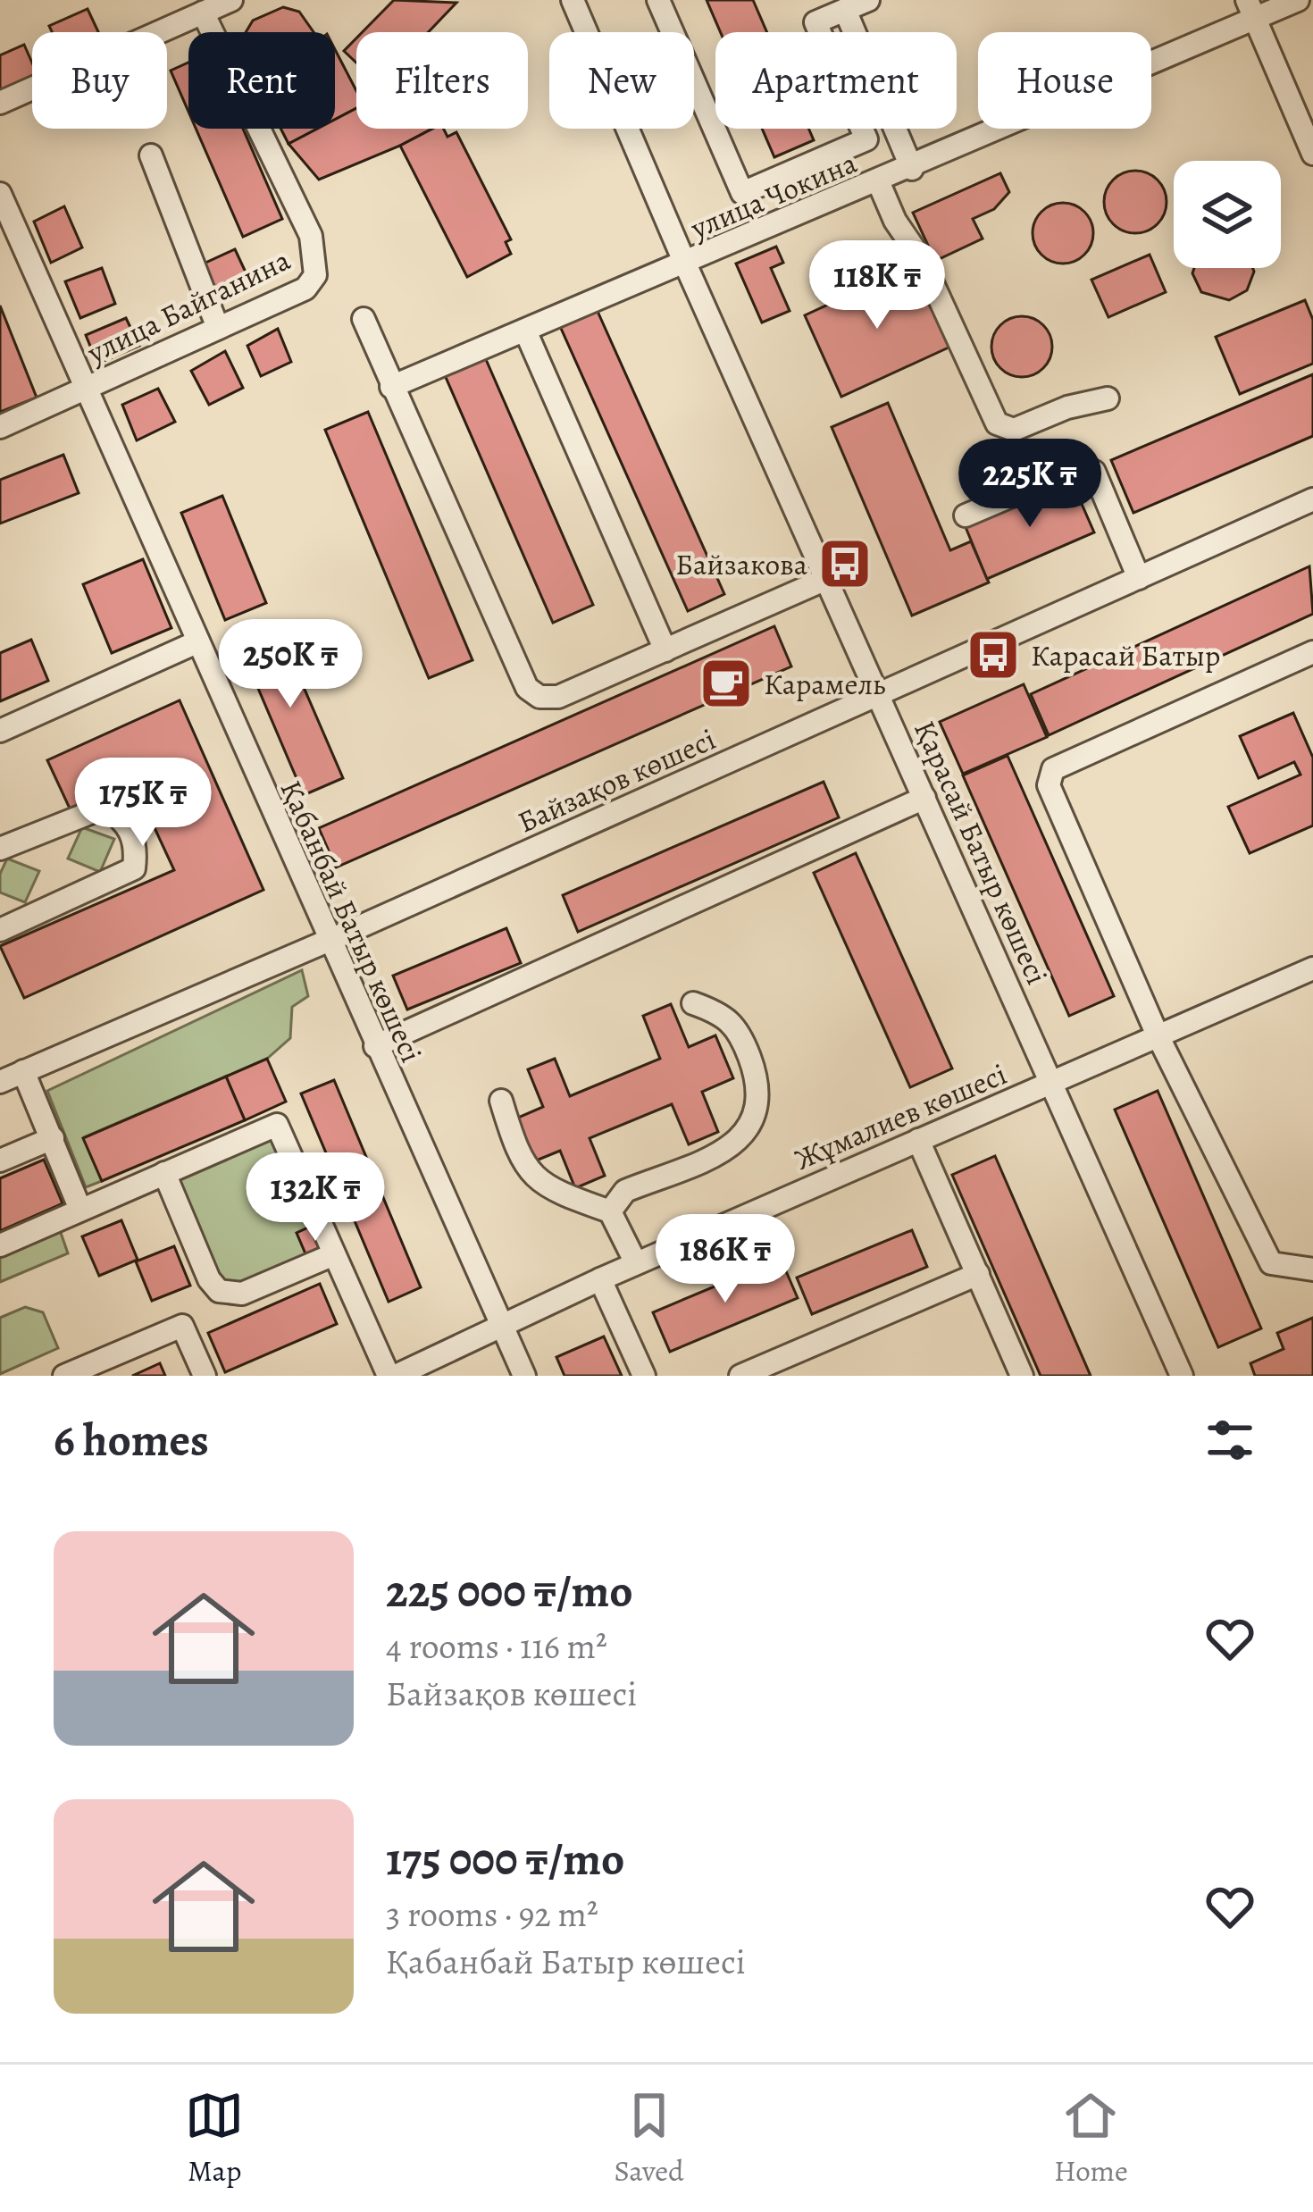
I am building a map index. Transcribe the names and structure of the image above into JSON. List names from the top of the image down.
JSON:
{
  "streets": {
    "street": [
      "улица Чокина",
      "улица Байганина",
      "Байзақов көшесі",
      "Қарасай Батыр көшесі",
      "Қабанбай Батыр көшесі",
      "Жұмалиев көшесі"
    ]
  },
  "crossings": [
    ["улица Чокина", "Қарасай Батыр көшесі"],
    ["улица Байганина", "Қабанбай Батыр көшесі"],
    ["Байзақов көшесі", "Қарасай Батыр көшесі"],
    ["Байзақов көшесі", "Қабанбай Батыр көшесі"],
    ["Қарасай Батыр көшесі", "Жұмалиев көшесі"],
    ["Қабанбай Батыр көшесі", "Жұмалиев көшесі"]
  ],
  "places": {
    "bus stop": ["Байзакова", "Карасай Батыр"],
    "cafe": ["Карамель"]
  },
  "page": {
    "chip": [
      "Buy",
      "Rent",
      "Filters",
      "New",
      "Apartment",
      "House"
    ],
    "price": [
      "118K ₸",
      "225K ₸",
      "250K ₸",
      "175K ₸",
      "132K ₸",
      "186K ₸"
    ],
    "heading": "6 homes",
    "list": [
      {
        "name": "225 000 ₸/mo",
        "note": "4 rooms · 116 m² · Байзақов көшесі"
      },
      {
        "name": "175 000 ₸/mo",
        "note": "3 rooms · 92 m² · Қабанбай Батыр көшесі"
      }
    ],
    "tabs": ["Map", "Saved", "Home"]
  }
}
